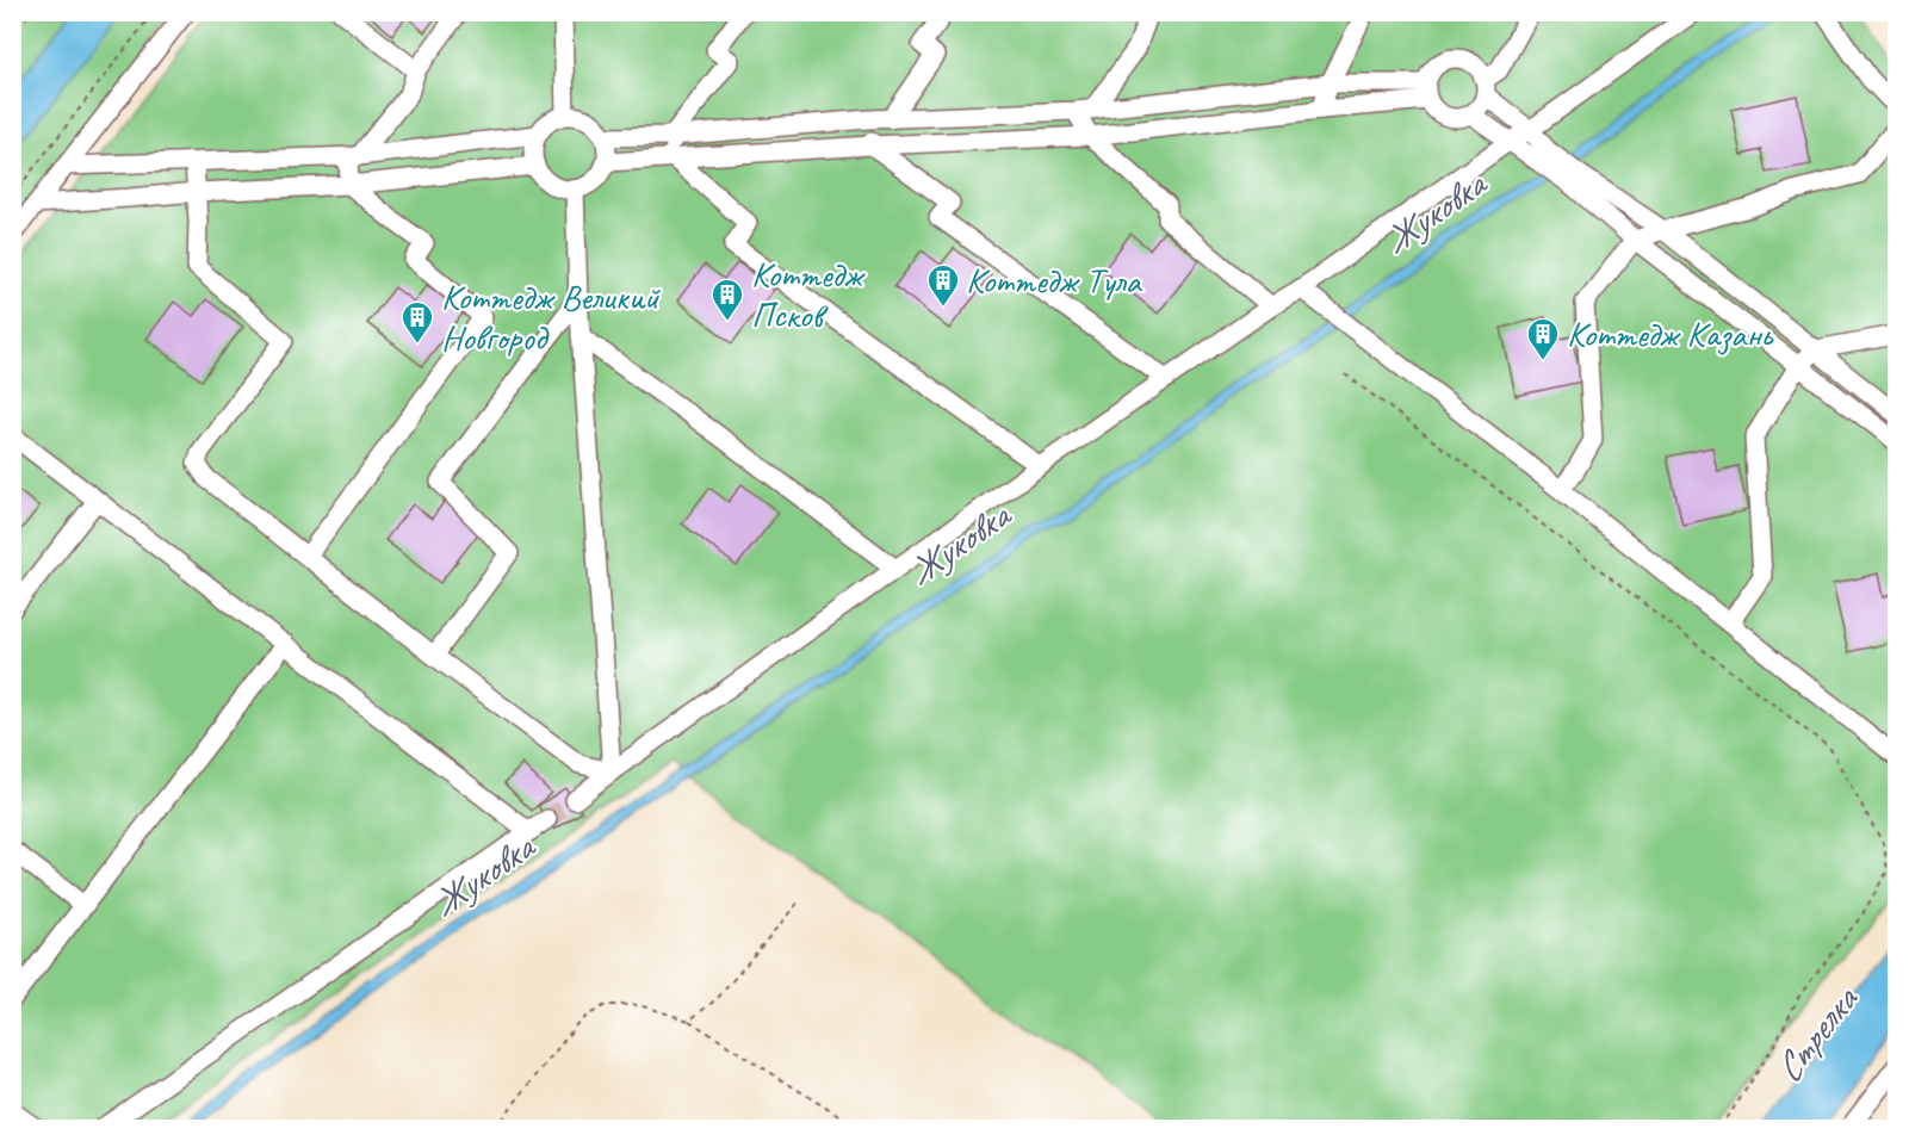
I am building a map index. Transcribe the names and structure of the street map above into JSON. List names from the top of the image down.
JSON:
{
  "water": ["Жуковка", "Стрелка"],
  "places": {
    "building": [
      "Коттедж Тула",
      "Коттедж Псков",
      "Коттедж Великий Новгород",
      "Коттедж Казань"
    ]
  }
}
